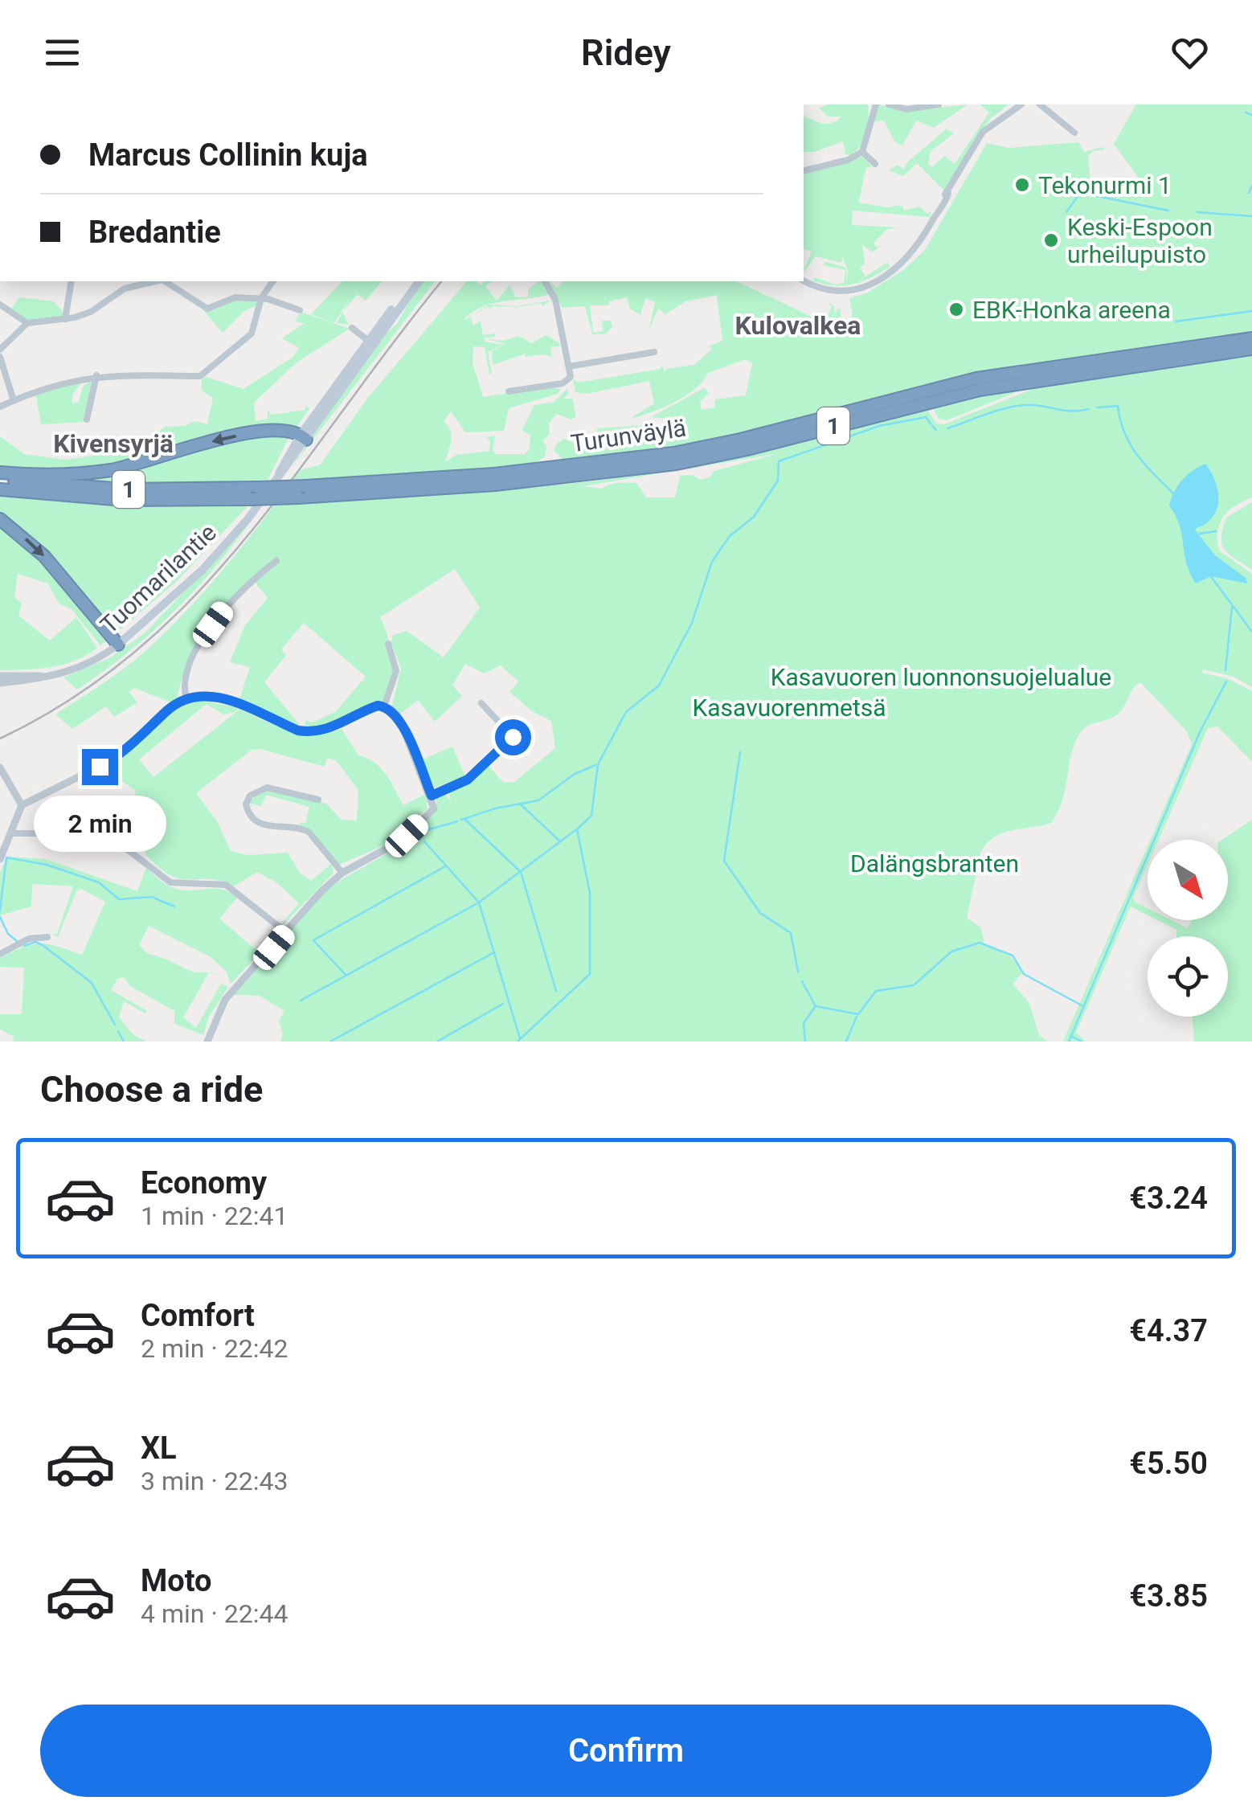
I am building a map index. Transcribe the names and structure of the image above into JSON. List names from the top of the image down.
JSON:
{
  "streets": {
    "highway": ["1", "Turunväylä"],
    "main road": ["Tuomarilantie"]
  },
  "districts": ["Kulovalkea", "Kivensyrjä"],
  "parks": ["Kasavuoren luonnonsuojelualue", "Kasavuorenmetsä", "Dalängsbranten"],
  "places": ["Tekonurmi 1", "Keski-Espoon urheilupuisto", "EBK-Honka areena"],
  "north": "bottom right",
  "page": {
    "header": "Ridey",
    "banner": ["Marcus Collinin kuja", "Bredantie"],
    "bubble": "2 min",
    "heading": "Choose a ride",
    "list": [
      {
        "name": "Economy",
        "note": "1 min · 22:41",
        "value": "€3.24"
      },
      {
        "name": "Comfort",
        "note": "2 min · 22:42",
        "value": "€4.37"
      },
      {
        "name": "XL",
        "note": "3 min · 22:43",
        "value": "€5.50"
      },
      {
        "name": "Moto",
        "note": "4 min · 22:44",
        "value": "€3.85"
      }
    ],
    "buttons": "Confirm"
  }
}
